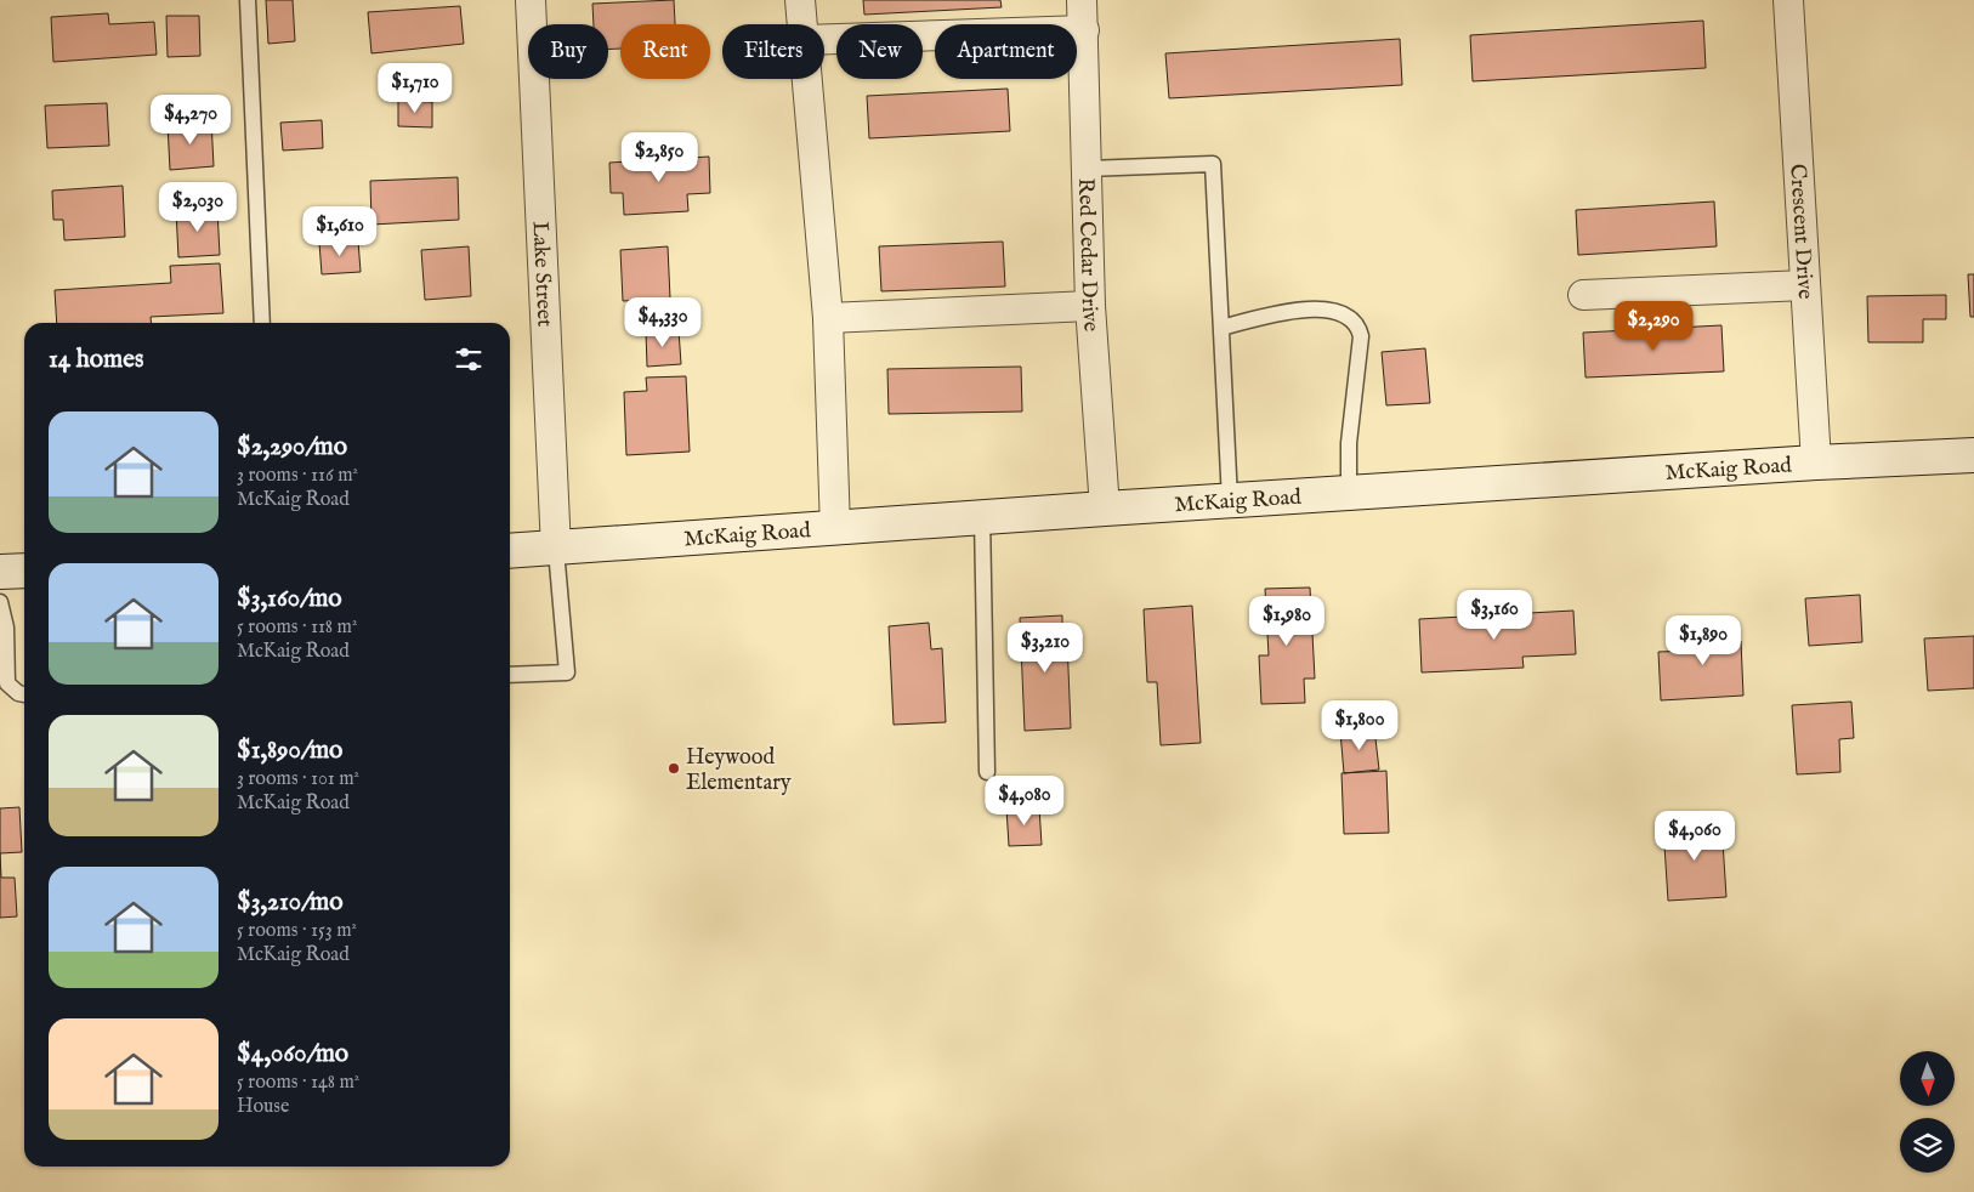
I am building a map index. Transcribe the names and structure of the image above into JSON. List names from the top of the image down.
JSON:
{
  "streets": {
    "street": [
      "Crescent Drive",
      "Red Cedar Drive",
      "Lake Street",
      "McKaig Road"
    ]
  },
  "crossings": [
    ["Crescent Drive", "McKaig Road"],
    ["Red Cedar Drive", "McKaig Road"],
    ["Lake Street", "McKaig Road"]
  ],
  "places": ["Heywood Elementary"],
  "north": "bottom",
  "page": {
    "chip": [
      "Buy",
      "Rent",
      "Filters",
      "New",
      "Apartment"
    ],
    "price": [
      "$1,710",
      "$4,270",
      "$2,850",
      "$2,030",
      "$1,610",
      "$4,330",
      "$2,290",
      "$3,160",
      "$1,980",
      "$1,890",
      "$3,210",
      "$1,800",
      "$4,080",
      "$4,060"
    ],
    "heading": "14 homes",
    "list": [
      {
        "name": "$2,290/mo",
        "note": "3 rooms · 116 m² · McKaig Road"
      },
      {
        "name": "$3,160/mo",
        "note": "5 rooms · 118 m² · McKaig Road"
      },
      {
        "name": "$1,890/mo",
        "note": "3 rooms · 101 m² · McKaig Road"
      },
      {
        "name": "$3,210/mo",
        "note": "5 rooms · 153 m² · McKaig Road"
      },
      {
        "name": "$4,060/mo",
        "note": "5 rooms · 148 m² · House"
      }
    ]
  }
}
